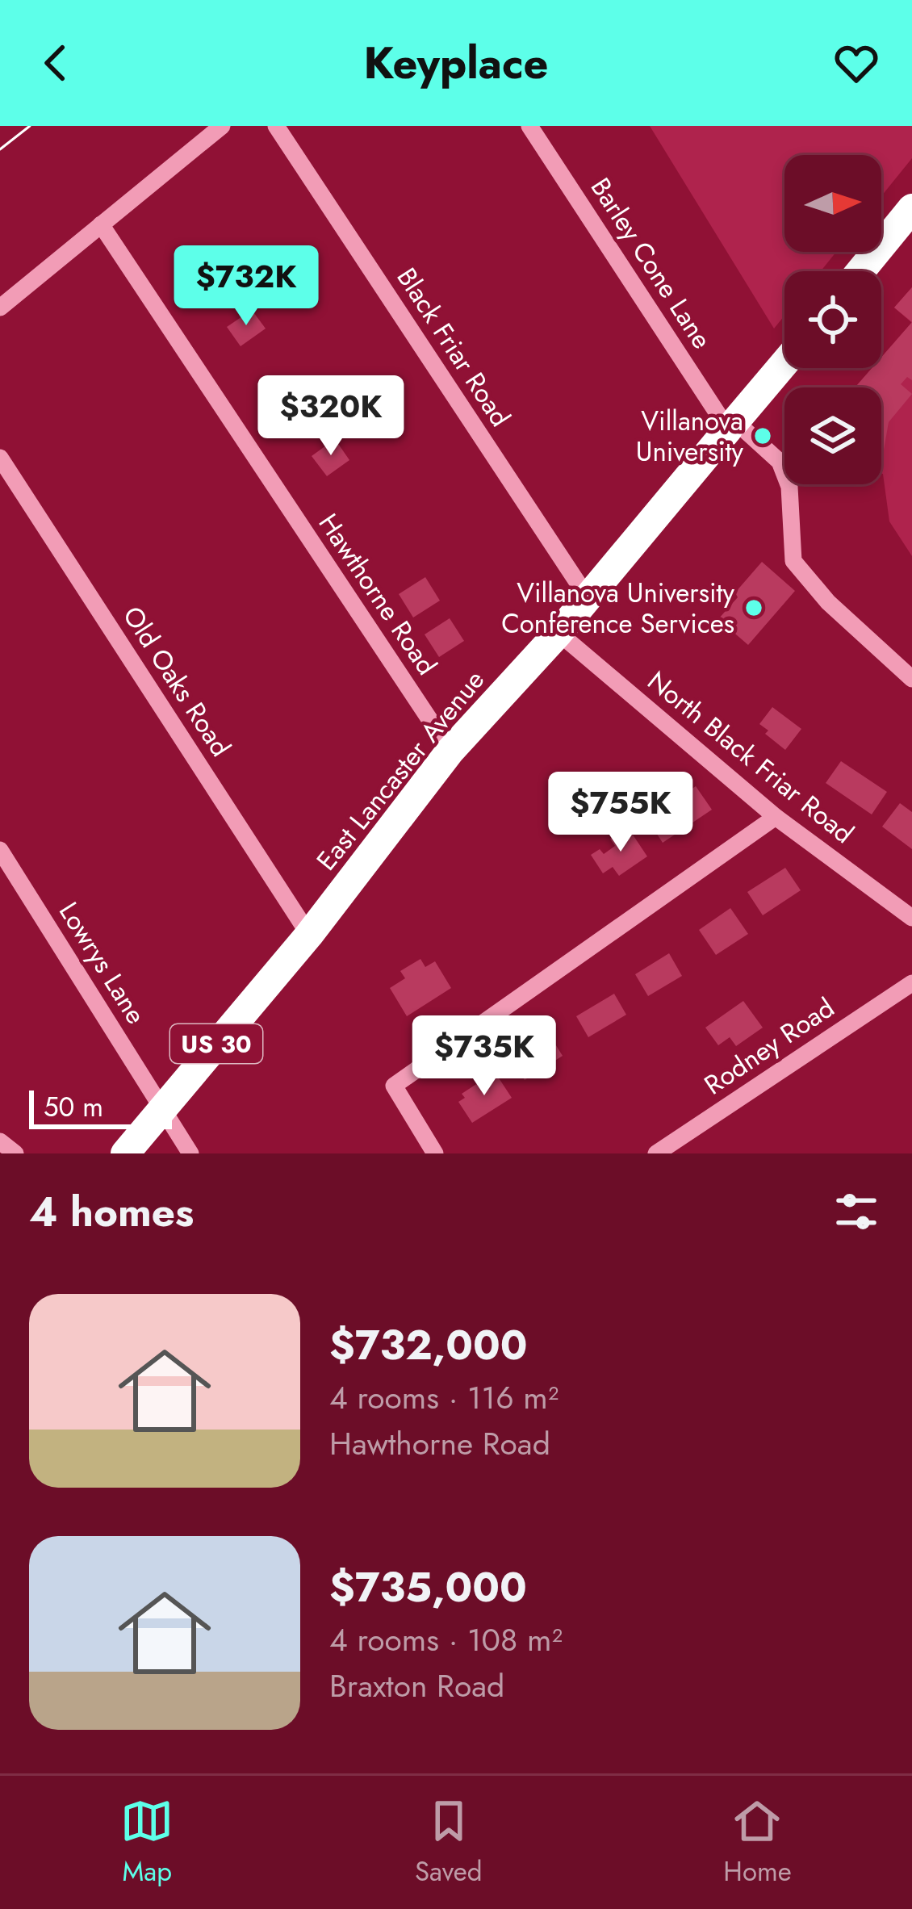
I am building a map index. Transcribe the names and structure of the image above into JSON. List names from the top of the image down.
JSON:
{
  "streets": {
    "highway": ["East Lancaster Avenue", "US 30"],
    "street": [
      "Barley Cone Lane",
      "Black Friar Road",
      "Hawthorne Road",
      "Old Oaks Road",
      "North Black Friar Road",
      "Lowrys Lane",
      "Rodney Road"
    ]
  },
  "crossings": [
    ["Barley Cone Lane", "East Lancaster Avenue"],
    ["Black Friar Road", "East Lancaster Avenue"],
    ["Hawthorne Road", "East Lancaster Avenue"],
    ["Old Oaks Road", "East Lancaster Avenue"],
    ["North Black Friar Road", "East Lancaster Avenue"],
    ["East Lancaster Avenue", "Lowrys Lane"]
  ],
  "places": ["Villanova University", "Villanova University Conference Services"],
  "scale_bar": "50 m",
  "north": "right",
  "page": {
    "header": "Keyplace",
    "price": [
      "$732K",
      "$320K",
      "$755K",
      "$735K"
    ],
    "scale": "50 m",
    "heading": "4 homes",
    "list": [
      {
        "name": "$732,000",
        "note": "4 rooms · 116 m² · Hawthorne Road"
      },
      {
        "name": "$735,000",
        "note": "4 rooms · 108 m² · Braxton Road"
      }
    ],
    "tabs": ["Map", "Saved", "Home"]
  }
}
